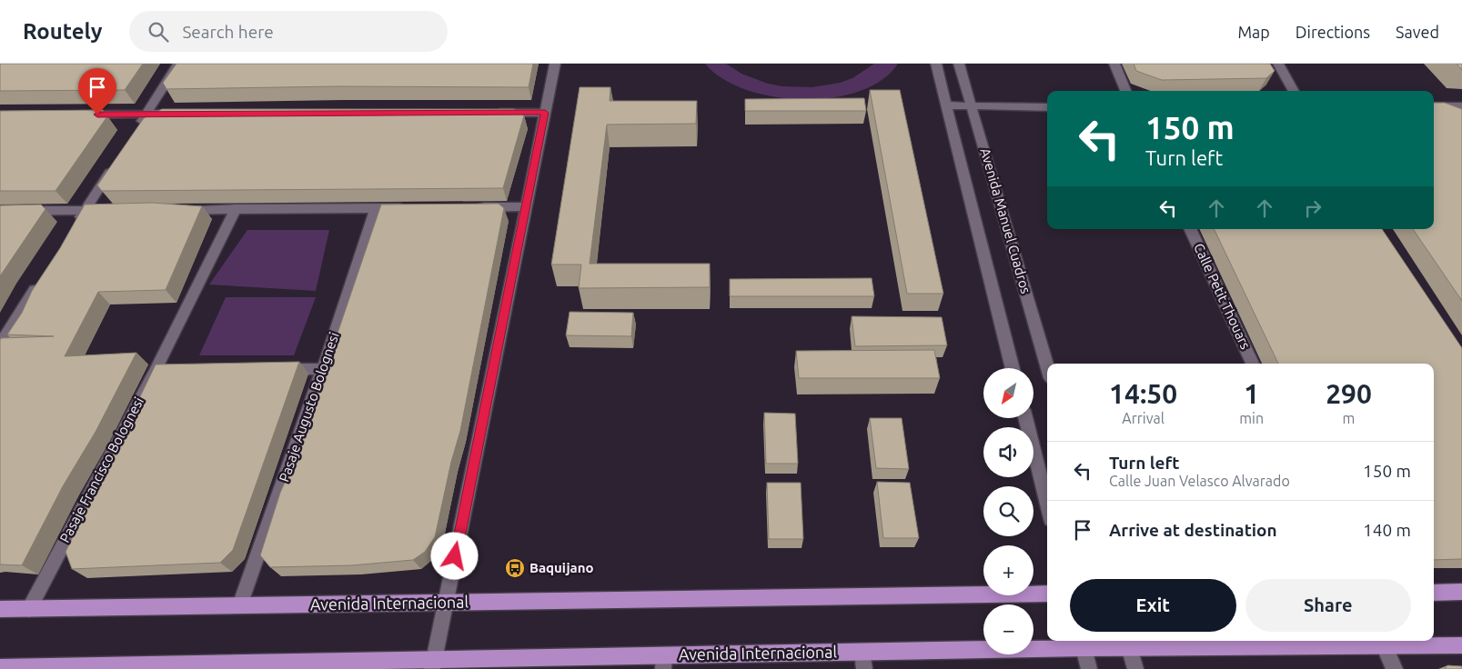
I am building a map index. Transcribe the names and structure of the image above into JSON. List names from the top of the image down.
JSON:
{
  "streets": {
    "main road": ["Avenida Internacional"],
    "street": [
      "Avenida Manuel Cuadros",
      "Calle Petit Thouars",
      "Pasaje Augusto Bolognesi",
      "Pasaje Francisco Bolognesi"
    ]
  },
  "crossings": [
    ["Pasaje Augusto Bolognesi", "Avenida Internacional"],
    ["Pasaje Francisco Bolognesi", "Avenida Internacional"]
  ],
  "places": {
    "bus stop": ["Baquijano"]
  },
  "north": "bottom left",
  "page": {
    "header": "Routely",
    "search": "Search here",
    "nav": ["Map", "Directions", "Saved"],
    "turn": ["150 m", "Turn left"],
    "eta": [
      "14:50",
      "Arrival",
      "1",
      "min",
      "290",
      "m"
    ],
    "map_buttons": ["+", "−"],
    "list": [
      {
        "name": "Turn left",
        "note": "Calle Juan Velasco Alvarado",
        "value": "150 m"
      },
      {
        "name": "Arrive at destination",
        "value": "140 m"
      }
    ],
    "buttons": ["Exit", "Share"]
  }
}
